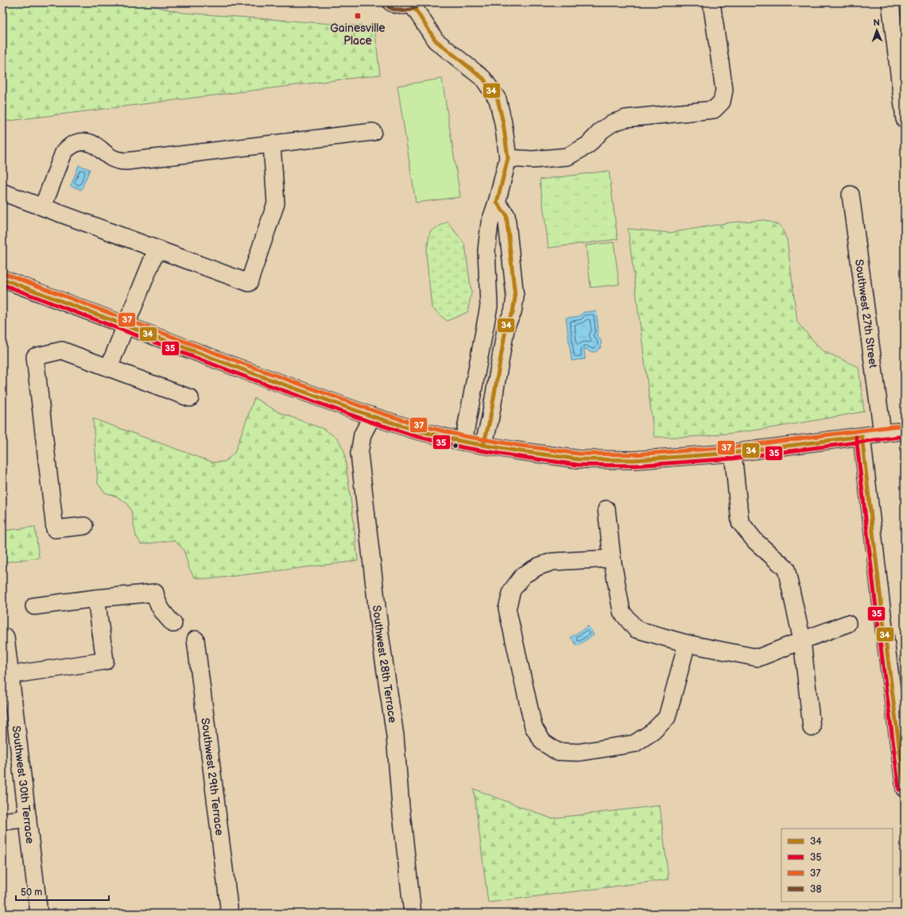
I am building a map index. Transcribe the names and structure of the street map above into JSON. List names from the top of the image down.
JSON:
{
  "streets": {
    "street": [
      "Southwest 27th Street",
      "Southwest 28th Terrace",
      "Southwest 29th Terrace",
      "Southwest 30th Terrace"
    ]
  },
  "places": {
    "transit": ["Gainesville Place"]
  },
  "lines": [
    "transit line 34",
    "transit line 38",
    "transit line 37",
    "transit line 35"
  ],
  "legend": [
    "34",
    "35",
    "37",
    "38"
  ],
  "scale_bar": "50 m",
  "north": "top"
}
